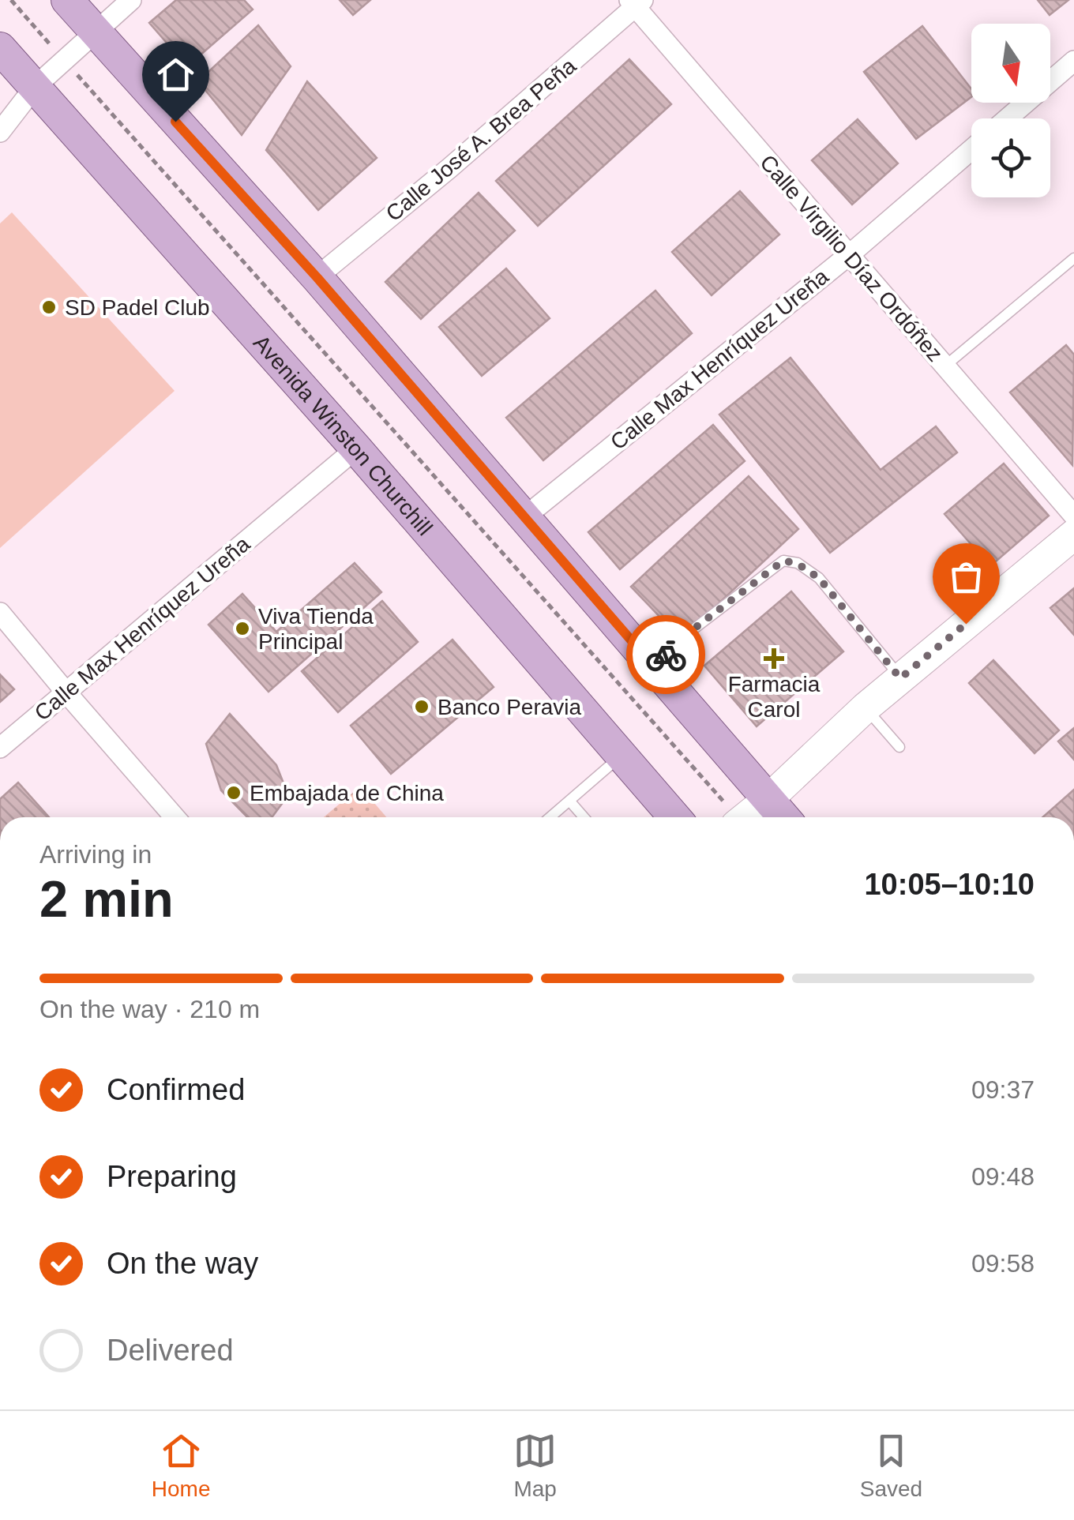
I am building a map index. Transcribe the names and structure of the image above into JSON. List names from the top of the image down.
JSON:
{
  "streets": {
    "main road": ["Avenida Winston Churchill"],
    "street": ["Calle José A. Brea Peña", "Calle Virgilio Díaz Ordóñez", "Calle Max Henríquez Ureña"]
  },
  "crossings": [
    ["Calle José A. Brea Peña", "Calle Virgilio Díaz Ordóñez"],
    ["Calle Virgilio Díaz Ordóñez", "Calle Max Henríquez Ureña"],
    ["Calle Max Henríquez Ureña", "Avenida Winston Churchill"]
  ],
  "places": {
    "other": [
      "SD Padel Club",
      "Viva Tienda Principal",
      "Banco Peravia",
      "Embajada de China"
    ],
    "health": ["Farmacia Carol"]
  },
  "north": "bottom",
  "page": {
    "heading": ["2 min", "Arriving in", "10:05–10:10"],
    "bar": "On the way · 210 m",
    "list": [
      ["Confirmed", "09:37"],
      ["Preparing", "09:48"],
      ["On the way", "09:58"],
      "Delivered"
    ],
    "tabs": ["Home", "Map", "Saved"]
  }
}
